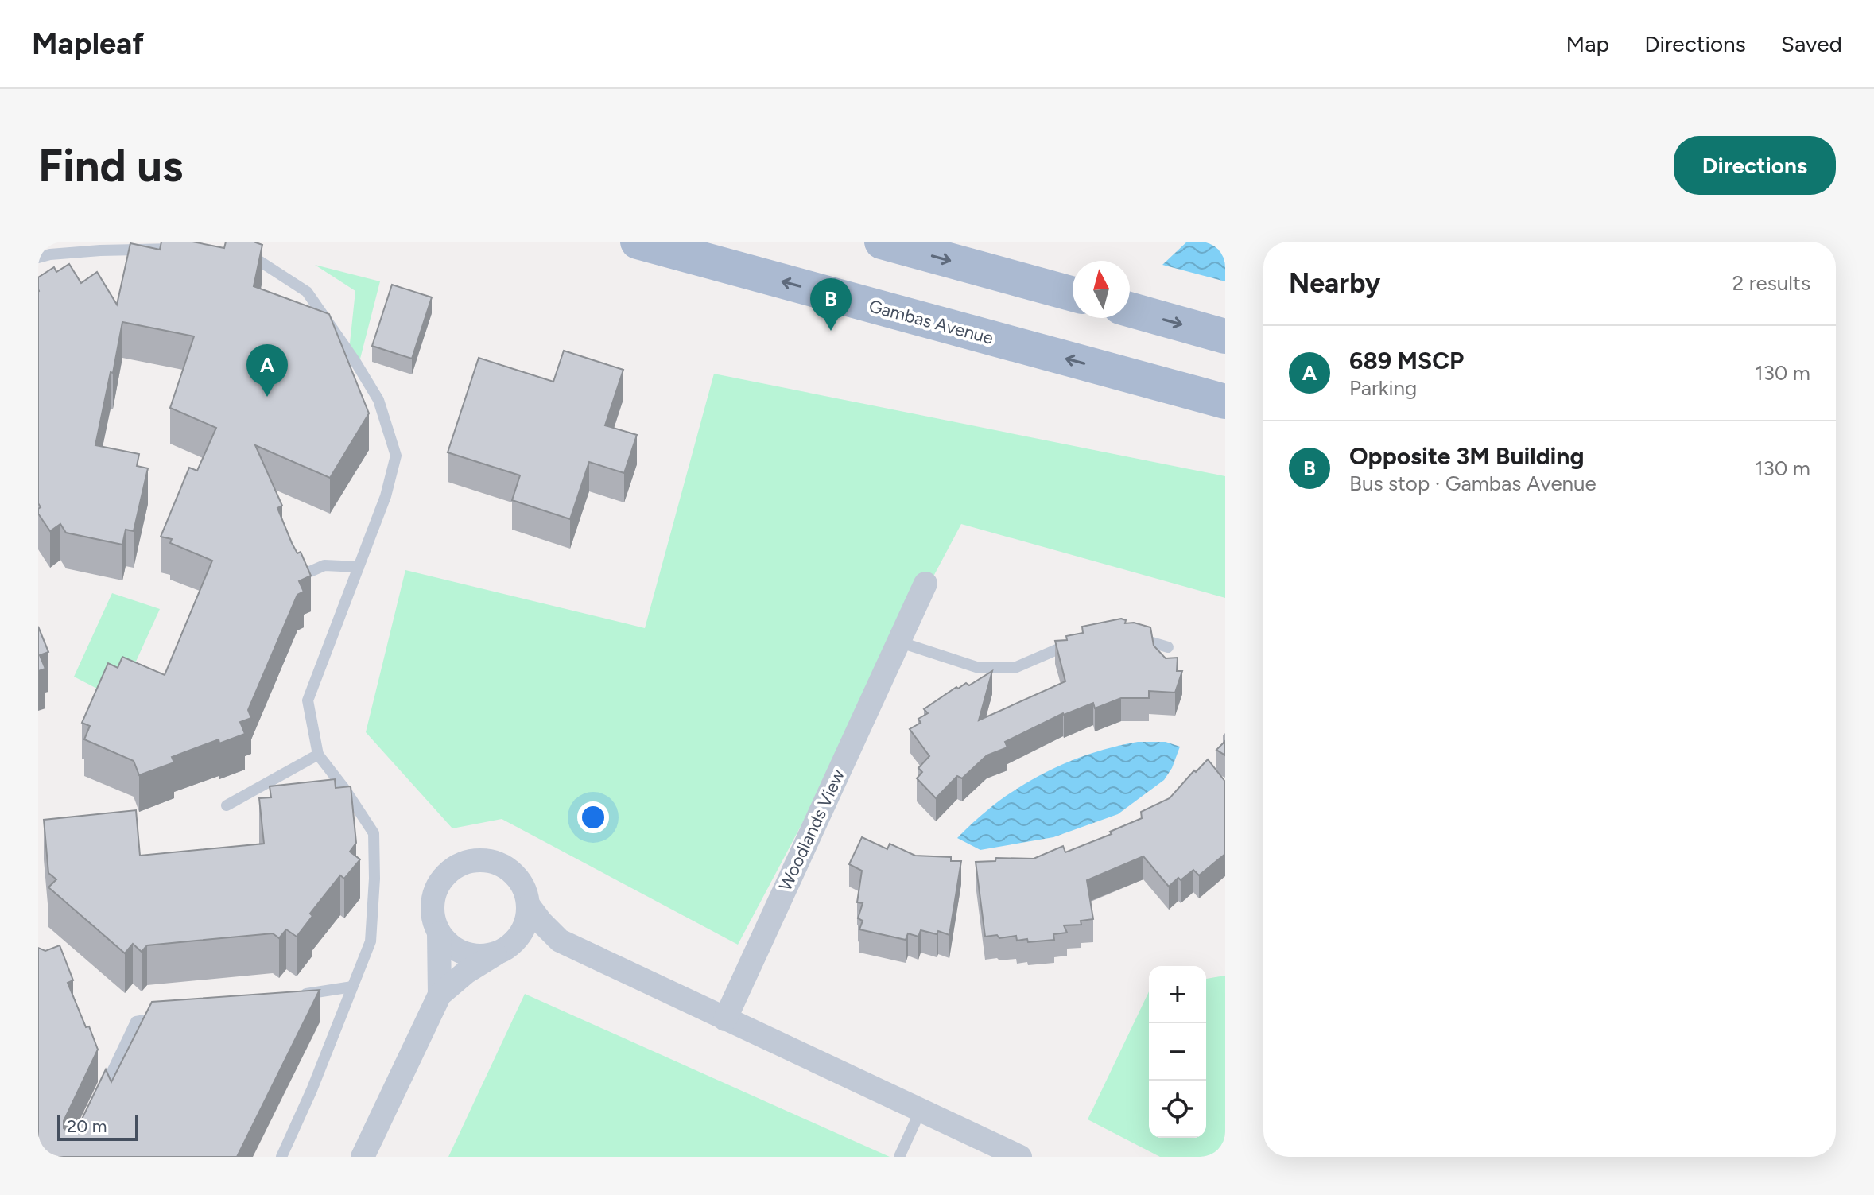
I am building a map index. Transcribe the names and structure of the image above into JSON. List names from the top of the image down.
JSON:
{
  "streets": {
    "main road": ["Gambas Avenue"],
    "street": ["Woodlands View"]
  },
  "scale_bar": "20 m",
  "north": "top",
  "page": {
    "header": "Mapleaf",
    "nav": ["Map", "Directions", "Saved"],
    "buttons": "Directions",
    "title": "Find us",
    "heading": ["Nearby", "2 results"],
    "pins": ["B", "A"],
    "list": [
      {
        "mark": "A",
        "name": "689 MSCP",
        "note": "Parking",
        "value": "130 m"
      },
      {
        "mark": "B",
        "name": "Opposite 3M Building",
        "note": "Bus stop · Gambas Avenue",
        "value": "130 m"
      }
    ],
    "map_buttons": ["+", "−"],
    "scale": "20 m"
  }
}
